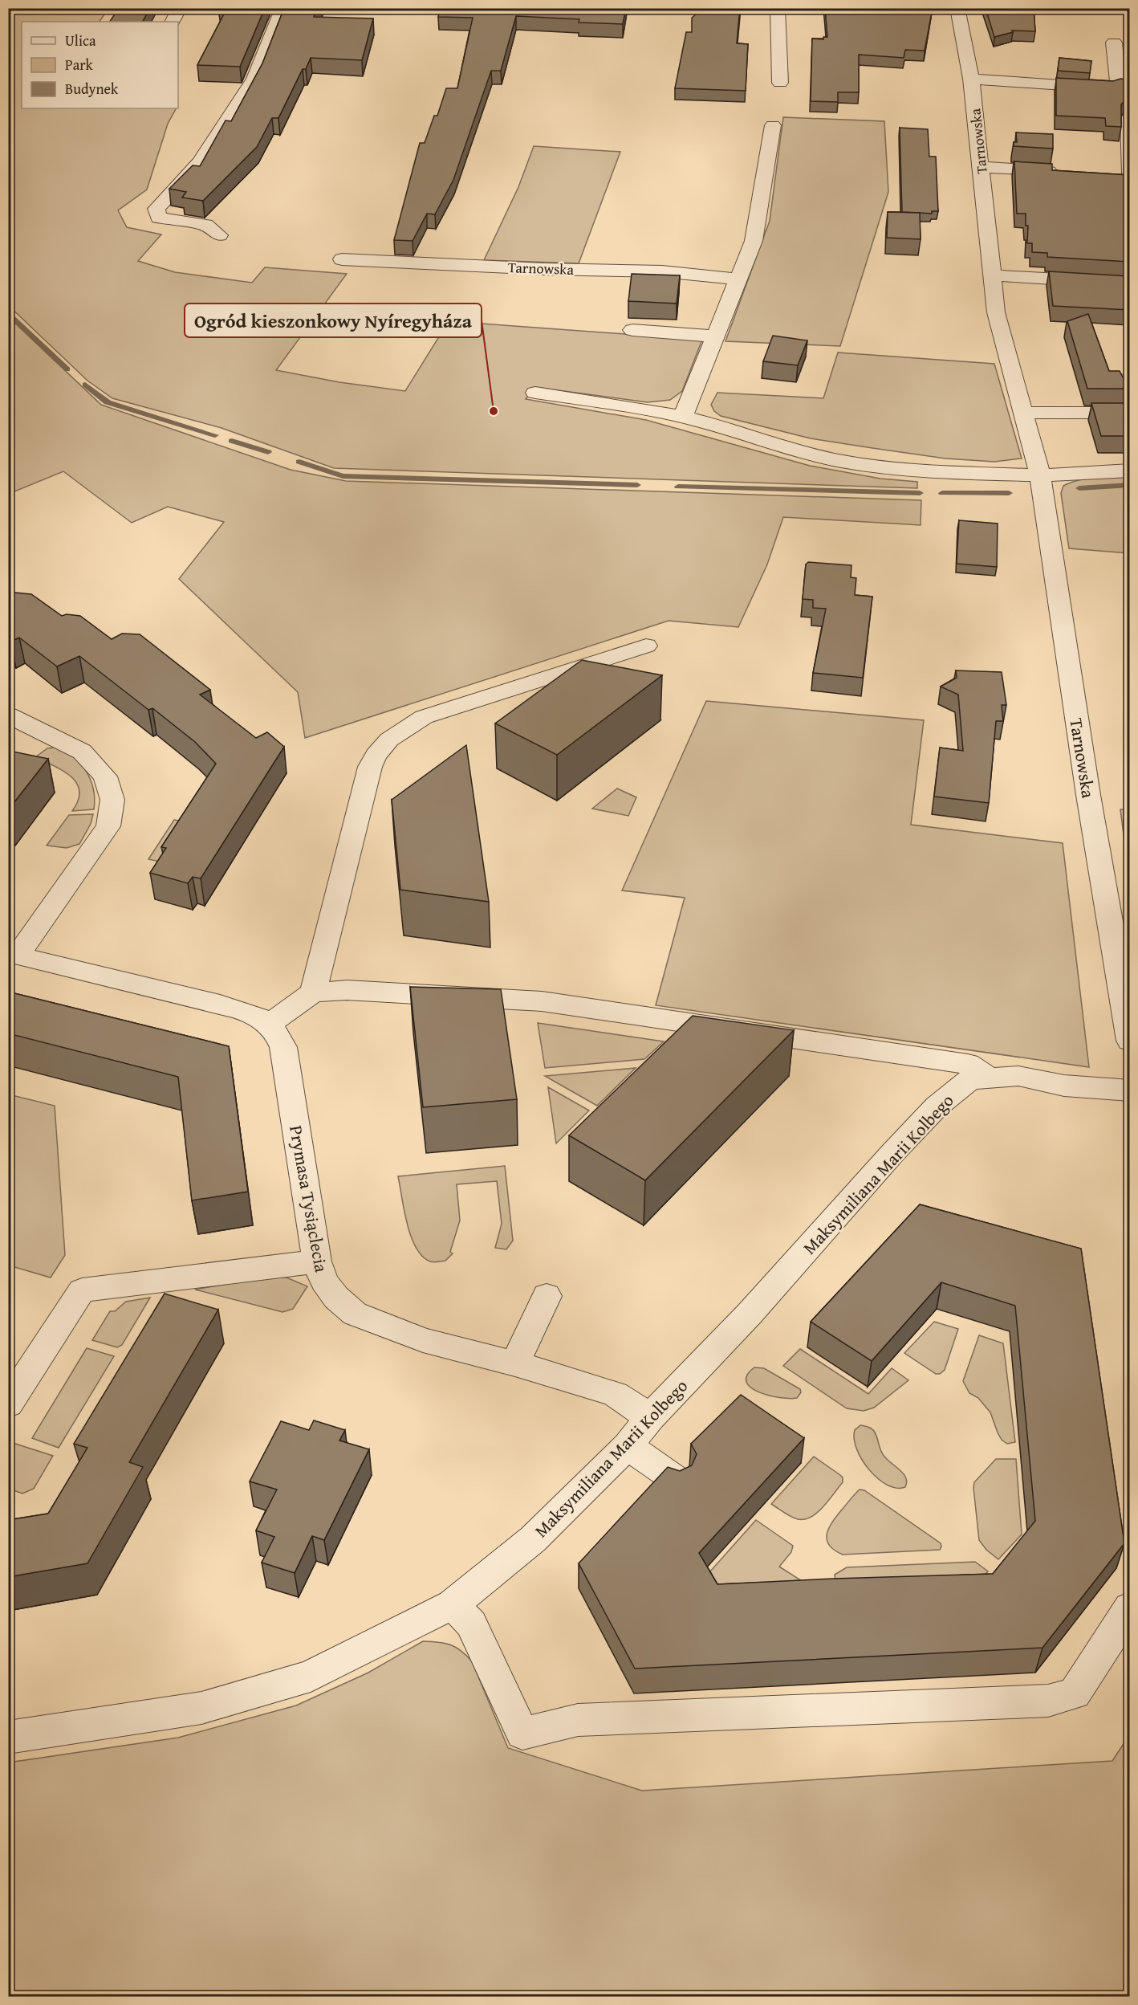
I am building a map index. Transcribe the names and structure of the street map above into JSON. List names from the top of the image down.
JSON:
{
  "streets": {
    "street": ["Tarnowska", "Maksymiliana Marii Kolbego", "Prymasa Tysiąclecia"]
  },
  "crossings": [
    ["Maksymiliana Marii Kolbego", "Prymasa Tysiąclecia"]
  ],
  "places": ["Ogród kieszonkowy Nyíregyháza"],
  "legend": ["Ulica", "Park", "Budynek"]
}
